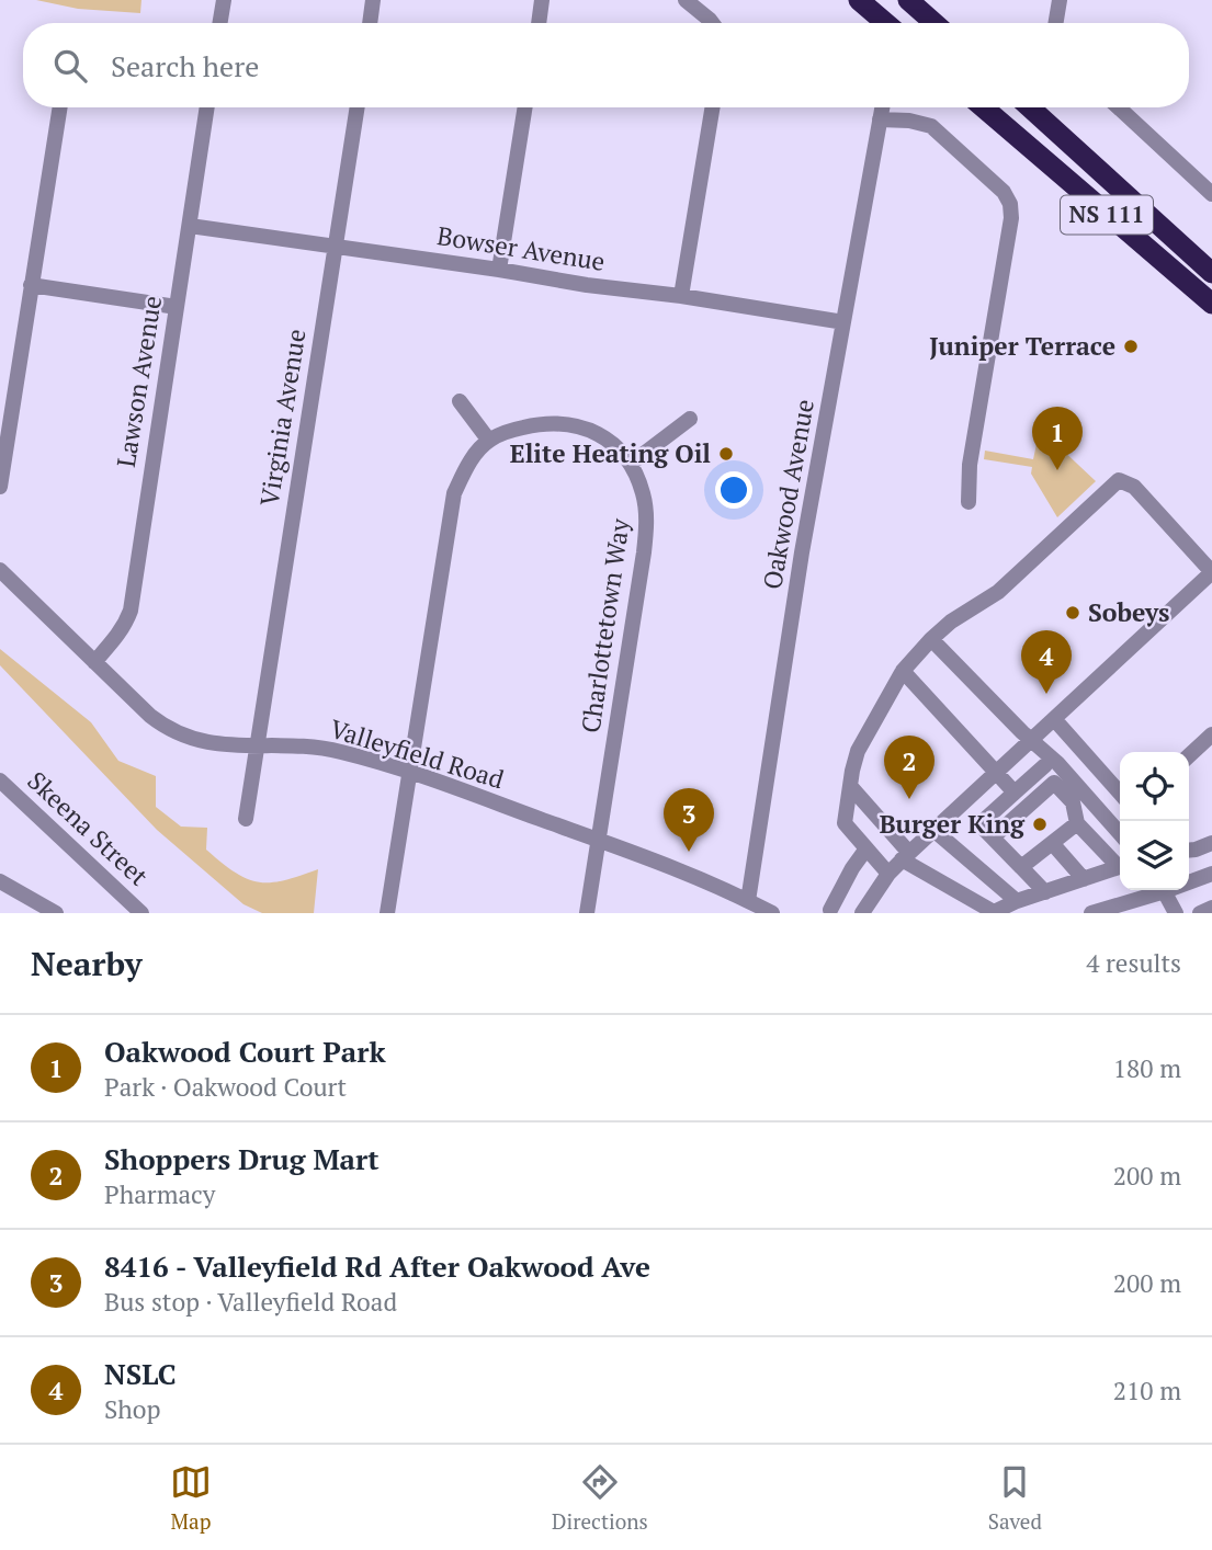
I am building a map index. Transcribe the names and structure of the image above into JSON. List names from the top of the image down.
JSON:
{
  "streets": {
    "highway": ["NS 111"],
    "street": [
      "Bowser Avenue",
      "Lawson Avenue",
      "Virginia Avenue",
      "Oakwood Avenue",
      "Charlottetown Way",
      "Valleyfield Road",
      "Skeena Street"
    ]
  },
  "crossings": [
    ["Bowser Avenue", "Lawson Avenue"],
    ["Bowser Avenue", "Virginia Avenue"],
    ["Bowser Avenue", "Oakwood Avenue"],
    ["Lawson Avenue", "Valleyfield Road"],
    ["Virginia Avenue", "Valleyfield Road"],
    ["Oakwood Avenue", "Valleyfield Road"],
    ["Charlottetown Way", "Valleyfield Road"]
  ],
  "places": [
    "Juniper Terrace",
    "Elite Heating Oil",
    "Sobeys",
    "Burger King"
  ],
  "page": {
    "search": "Search here",
    "pins": [
      "1",
      "4",
      "2",
      "3"
    ],
    "heading": ["Nearby", "4 results"],
    "list": [
      {
        "mark": "1",
        "name": "Oakwood Court Park",
        "note": "Park · Oakwood Court",
        "value": "180 m"
      },
      {
        "mark": "2",
        "name": "Shoppers Drug Mart",
        "note": "Pharmacy",
        "value": "200 m"
      },
      {
        "mark": "3",
        "name": "8416 - Valleyfield Rd After Oakwood Ave",
        "note": "Bus stop · Valleyfield Road",
        "value": "200 m"
      },
      {
        "mark": "4",
        "name": "NSLC",
        "note": "Shop",
        "value": "210 m"
      }
    ],
    "nav": ["Map", "Directions", "Saved"]
  }
}
